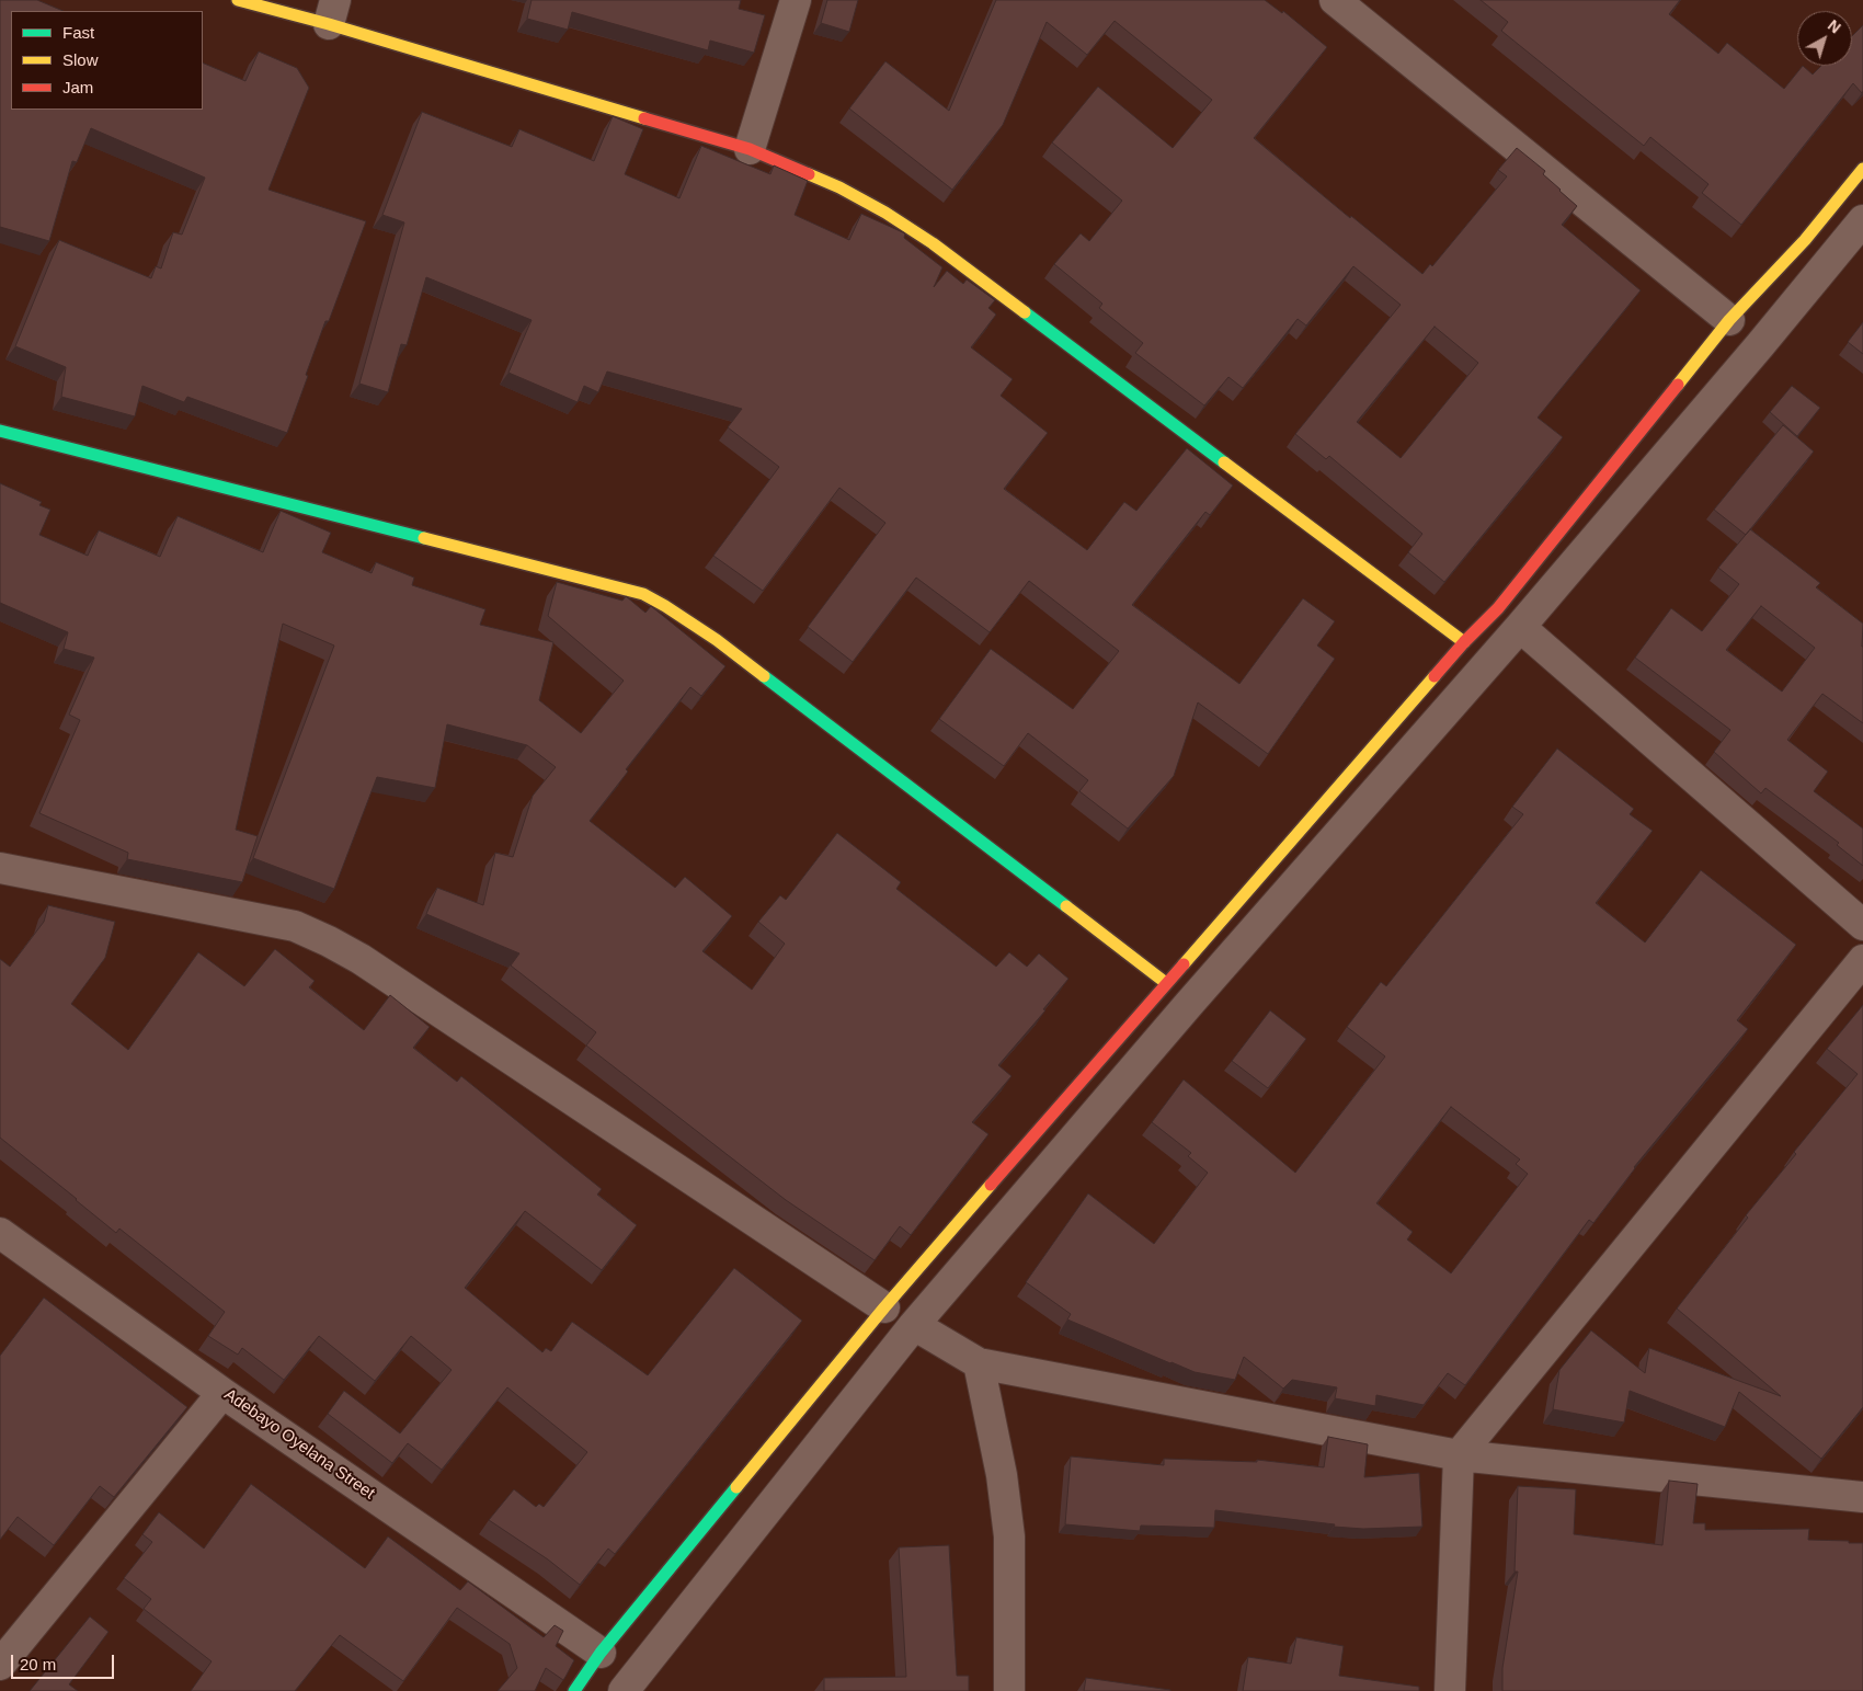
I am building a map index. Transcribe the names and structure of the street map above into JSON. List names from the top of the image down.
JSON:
{
  "streets": {
    "street": ["Adebayo Oyelana Street"]
  },
  "legend": ["Fast", "Slow", "Jam"],
  "scale_bar": "20 m",
  "north": "top right"
}
